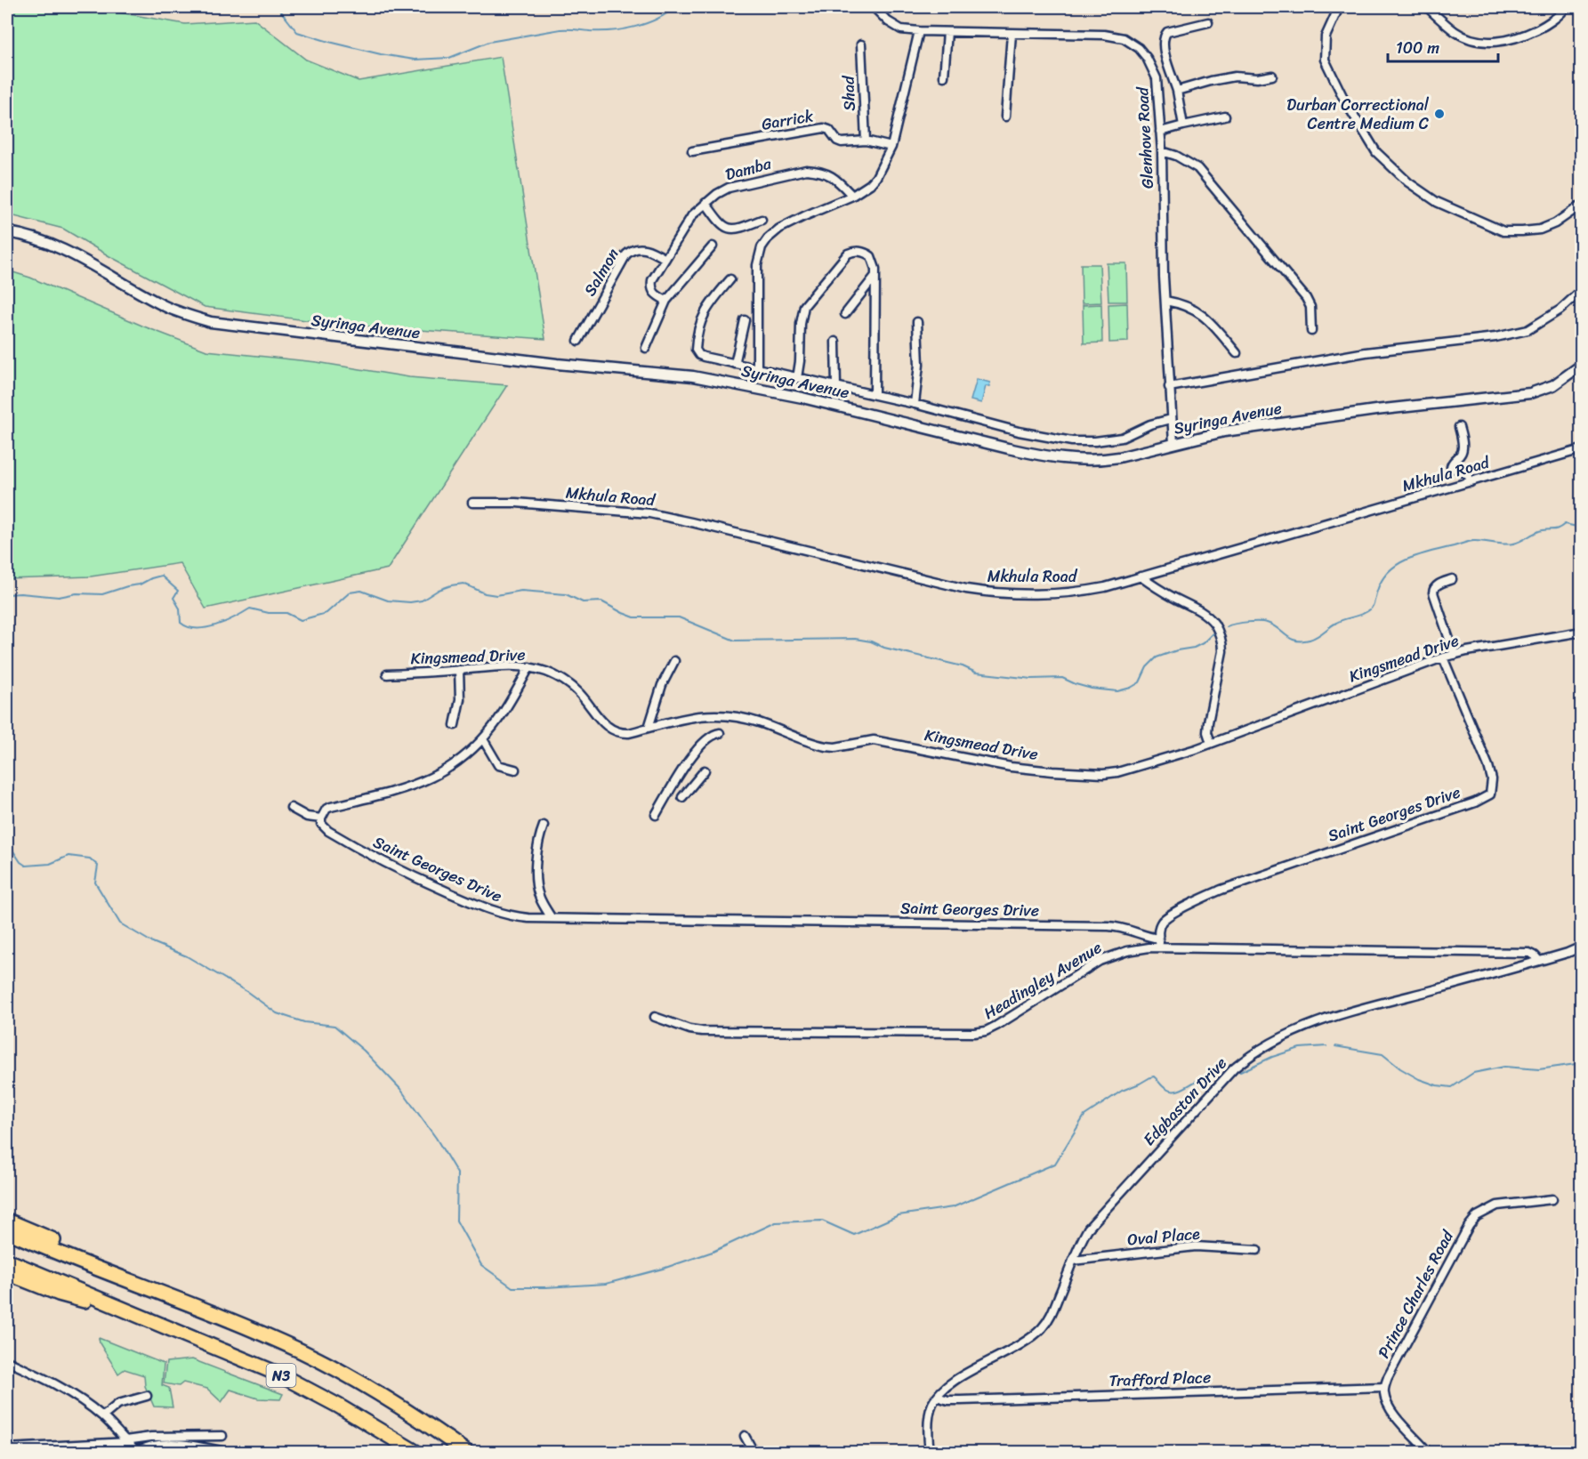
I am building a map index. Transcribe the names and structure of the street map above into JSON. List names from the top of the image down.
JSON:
{
  "streets": {
    "highway": ["N3"],
    "street": [
      "Shad",
      "Garrick",
      "Glenhove Road",
      "Damba",
      "Salmon",
      "Syringa Avenue",
      "Mkhula Road",
      "Kingsmead Drive",
      "Saint Georges Drive",
      "Headingley Avenue",
      "Edgbaston Drive",
      "Oval Place",
      "Prince Charles Road",
      "Trafford Place"
    ]
  },
  "crossings": [
    ["Shad", "Garrick"],
    ["Glenhove Road", "Syringa Avenue"],
    ["Damba", "Salmon"],
    ["Kingsmead Drive", "Saint Georges Drive"],
    ["Headingley Avenue", "Edgbaston Drive"],
    ["Edgbaston Drive", "Oval Place"],
    ["Edgbaston Drive", "Trafford Place"],
    ["Prince Charles Road", "Trafford Place"]
  ],
  "places": ["Durban Correctional Centre Medium C"],
  "scale_bar": "100 m"
}
